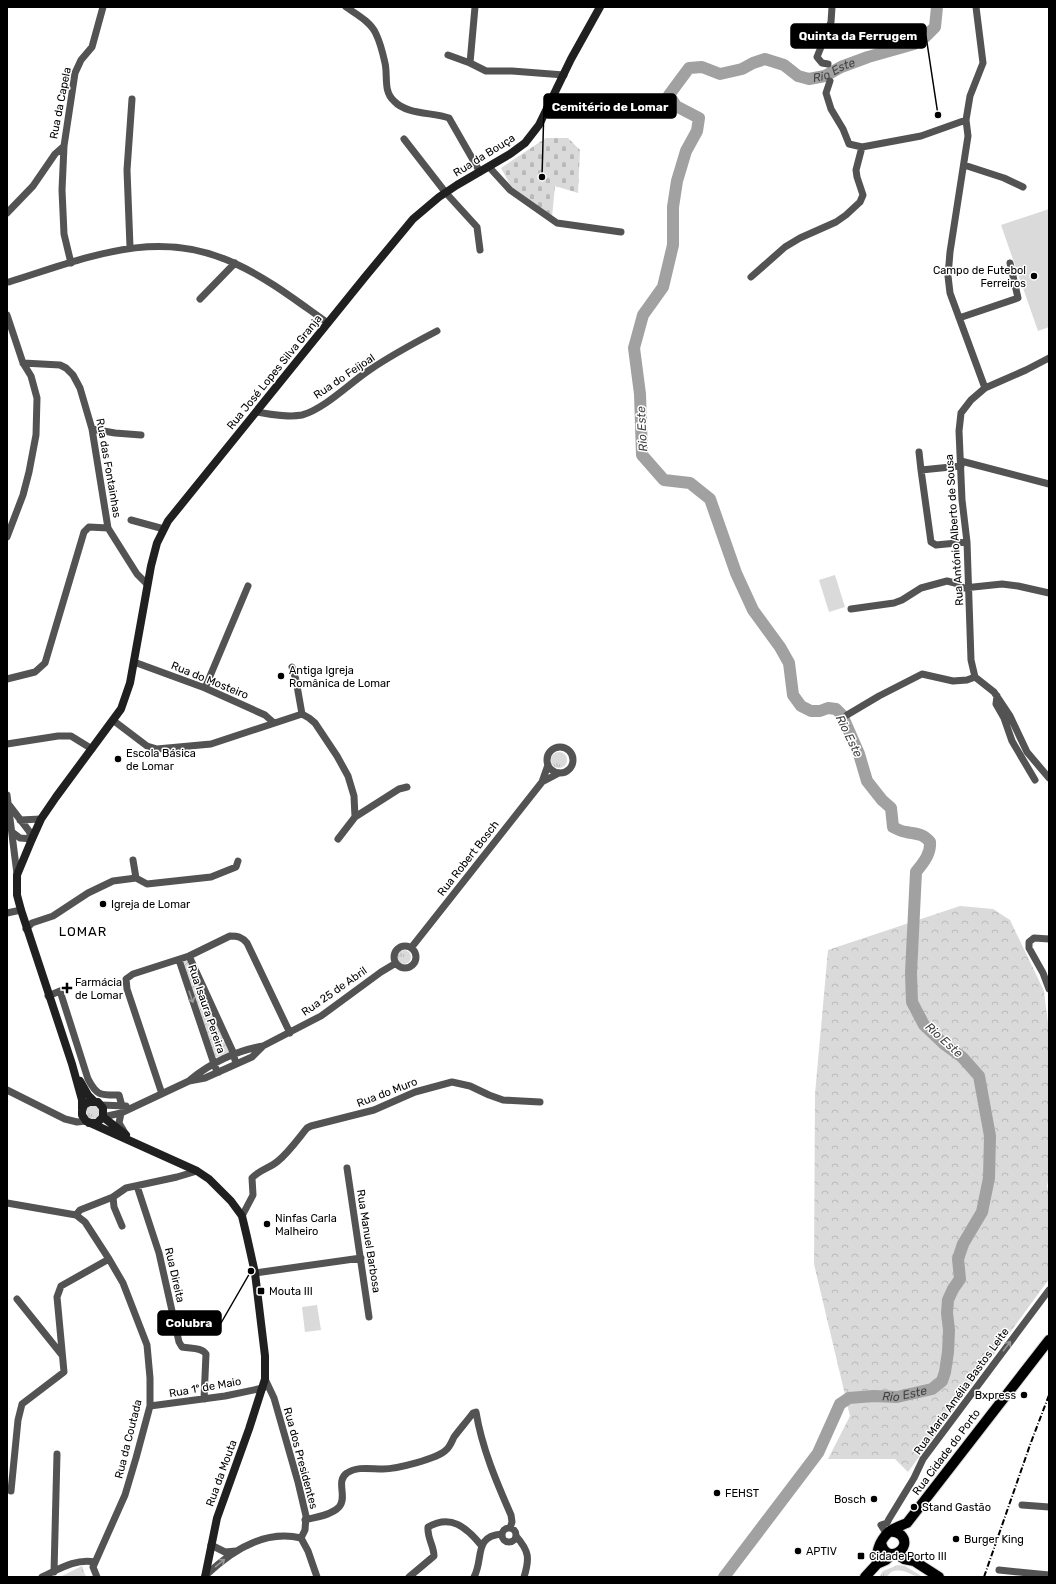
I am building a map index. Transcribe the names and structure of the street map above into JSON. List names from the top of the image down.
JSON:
{
  "streets": {
    "main road": [
      "Rua da Bouça",
      "Rua José Lopes Silva Granja",
      "Rua Cidade do Porto",
      "Rua da Mouta"
    ],
    "street": [
      "Rua da Capela",
      "Rua do Feijoal",
      "Rua das Fontainhas",
      "Rua António Alberto de Sousa",
      "Rua do Mosteiro",
      "Rua Robert Bosch",
      "Rua 25 de Abril",
      "Rua Isaura Pereira",
      "Rua do Muro",
      "Rua Manuel Barbosa",
      "Rua Direita",
      "Rua 1º de Maio",
      "Rua Maria Amélia Bastos Leite",
      "Rua da Coutada",
      "Rua dos Presidentes"
    ]
  },
  "crossings": [
    ["Rua da Bouça", "Rua José Lopes Silva Granja"],
    ["Rua José Lopes Silva Granja", "Rua do Feijoal"],
    ["Rua José Lopes Silva Granja", "Rua das Fontainhas"],
    ["Rua José Lopes Silva Granja", "Rua do Mosteiro"],
    ["Rua Robert Bosch", "Rua 25 de Abril"],
    ["Rua 25 de Abril", "Rua Isaura Pereira"],
    ["Rua do Muro", "Rua da Mouta"],
    ["Rua Direita", "Rua 1º de Maio"],
    ["Rua 1º de Maio", "Rua da Coutada"],
    ["Rua 1º de Maio", "Rua dos Presidentes"],
    ["Rua 1º de Maio", "Rua da Mouta"],
    ["Rua Maria Amélia Bastos Leite", "Rua Cidade do Porto"],
    ["Rua dos Presidentes", "Rua da Mouta"]
  ],
  "one_way": ["Rua Maria Amélia Bastos Leite"],
  "districts": ["LOMAR"],
  "water": ["Rio Este"],
  "places": {
    "other": [
      "Quinta da Ferrugem",
      "Cemitério de Lomar",
      "Campo de Futebol Ferreiros",
      "Antiga Igreja Românica de Lomar",
      "Escola Básica de Lomar",
      "Igreja de Lomar",
      "Ninfas Carla Malheiro",
      "Colubra",
      "Bxpress",
      "FEHST",
      "Bosch",
      "Stand Gastāo",
      "Burger King",
      "APTIV"
    ],
    "health": ["Farmácia de Lomar"],
    "transit": ["Mouta III", "Cidade Porto III"]
  }
}
